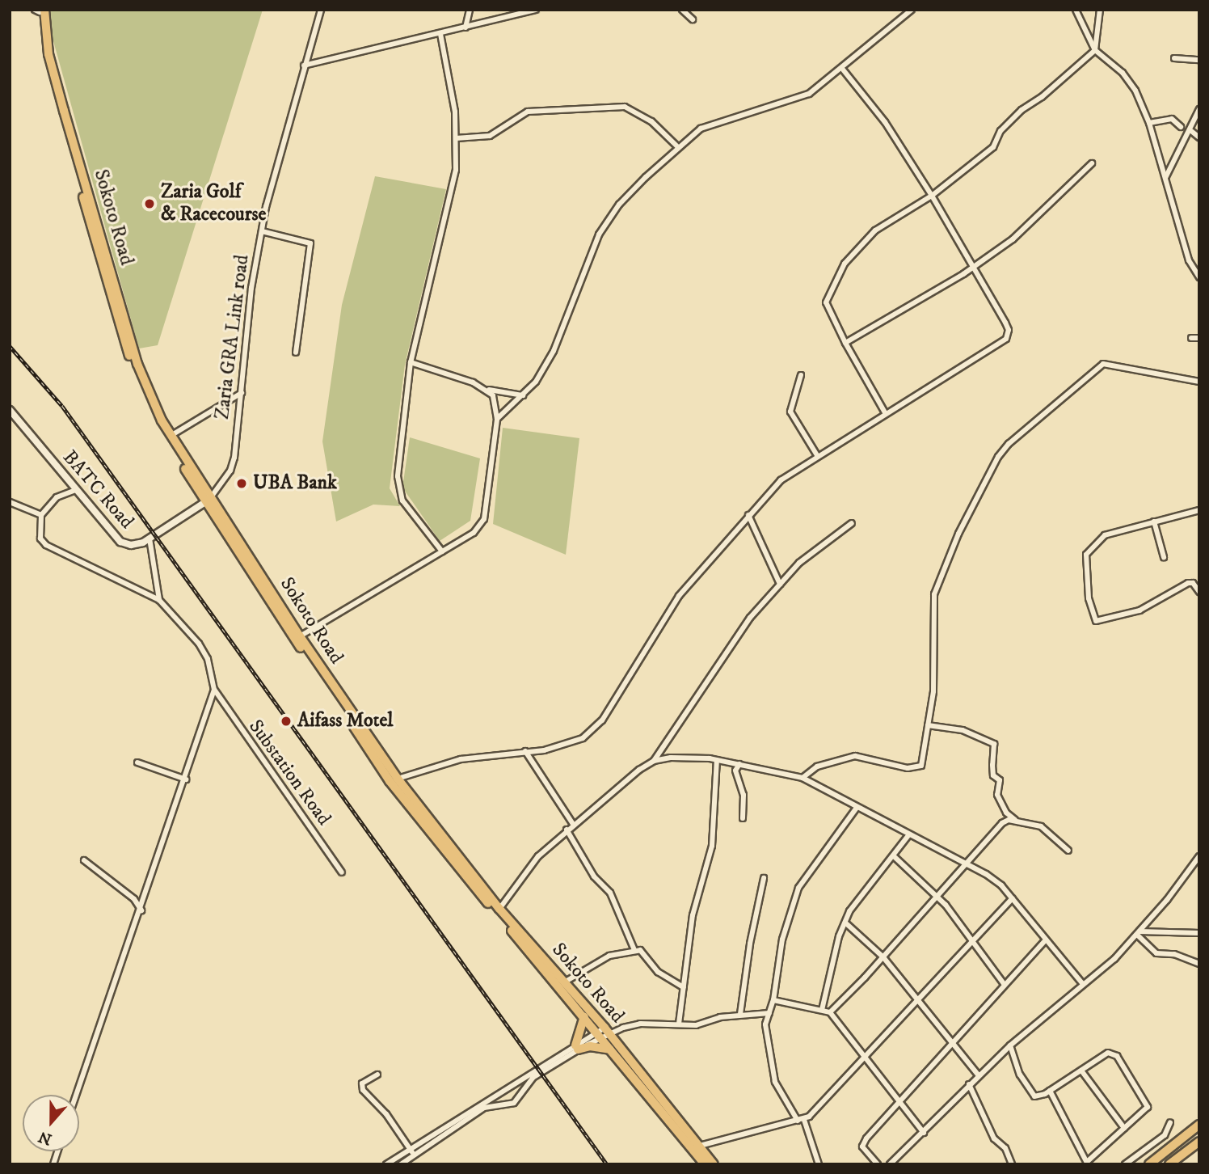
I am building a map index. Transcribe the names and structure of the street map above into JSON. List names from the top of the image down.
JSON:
{
  "streets": {
    "main road": ["Sokoto Road"],
    "street": ["Zaria GRA Link road", "BATC Road", "Substation Road"]
  },
  "crossings": [
    ["Sokoto Road", "Zaria GRA Link road"],
    ["Sokoto Road", "BATC Road"],
    ["Zaria GRA Link road", "BATC Road"]
  ],
  "places": ["Zaria Golf & Racecourse", "UBA Bank", "Aifass Motel"],
  "north": "bottom"
}
